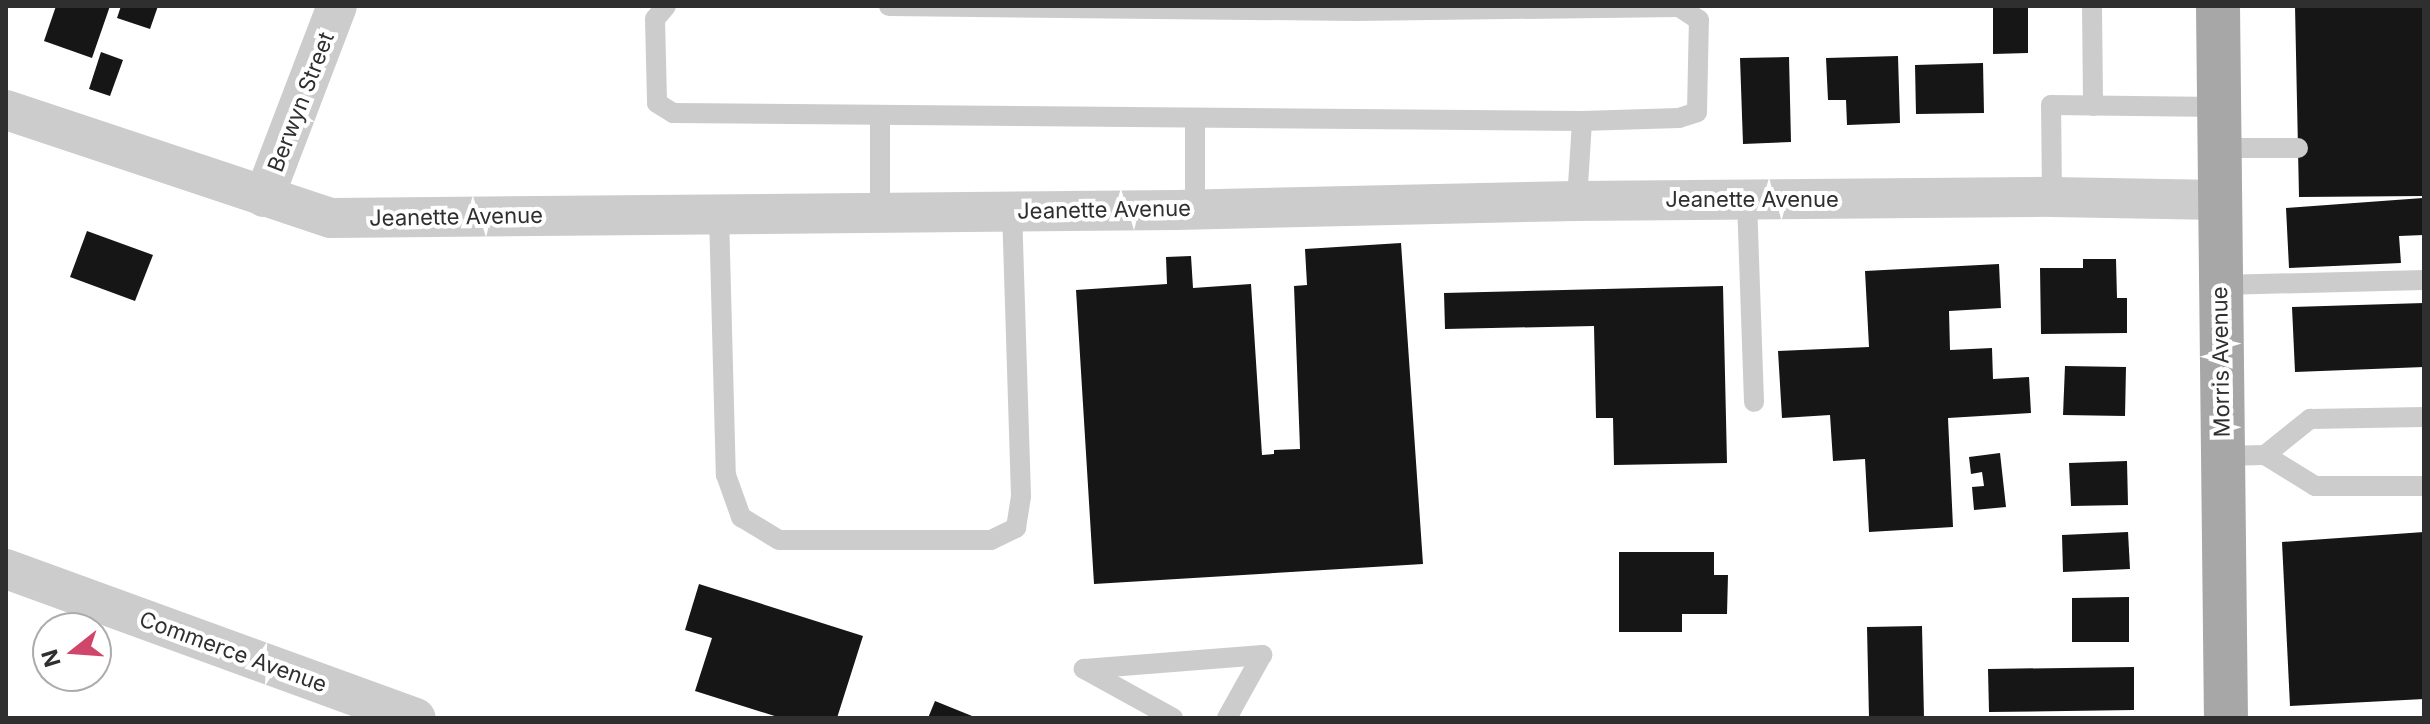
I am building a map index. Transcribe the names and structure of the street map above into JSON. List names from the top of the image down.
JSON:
{
  "streets": {
    "main road": ["Morris Avenue"],
    "street": ["Berwyn Street", "Jeanette Avenue", "Commerce Avenue"]
  },
  "crossings": [
    ["Berwyn Street", "Jeanette Avenue"],
    ["Jeanette Avenue", "Morris Avenue"]
  ],
  "north": "left"
}
